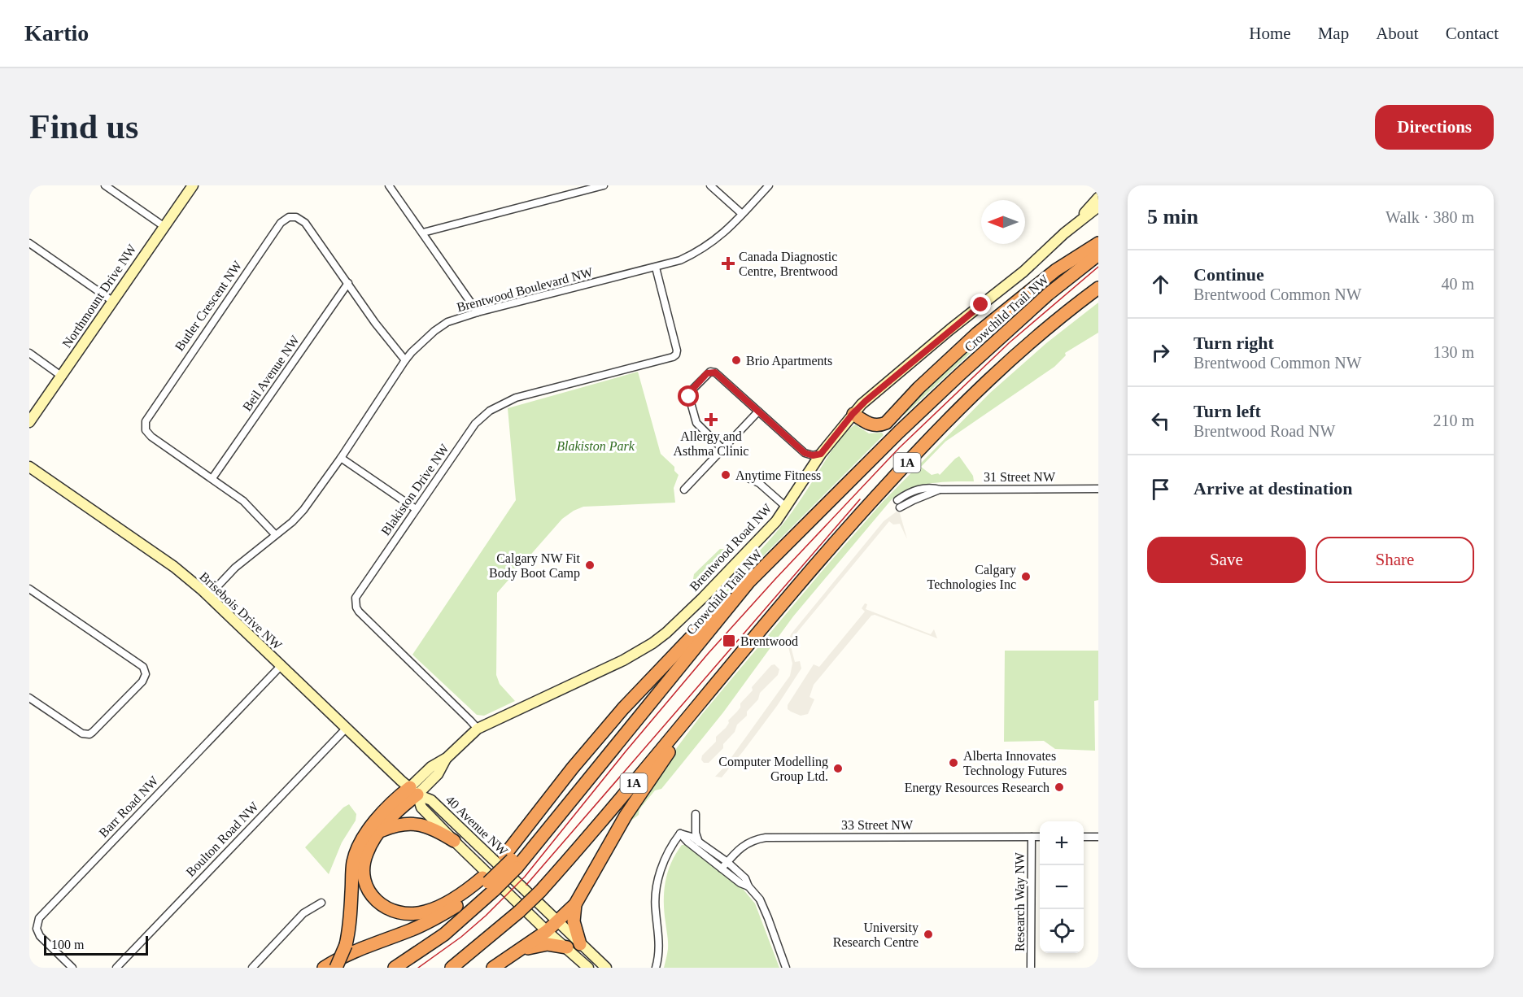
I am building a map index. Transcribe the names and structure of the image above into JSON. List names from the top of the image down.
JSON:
{
  "streets": {
    "highway": ["Crowchild Trail NW", "1A"],
    "street": [
      "Brentwood Boulevard NW",
      "Northmount Drive NW",
      "Butler Crescent NW",
      "Beil Avenue NW",
      "31 Street NW",
      "Blakiston Drive NW",
      "Brentwood Road NW",
      "Brisebois Drive NW",
      "Barr Road NW",
      "33 Street NW",
      "40 Avenue NW",
      "Boulton Road NW",
      "Research Way NW"
    ]
  },
  "crossings": [
    ["Brentwood Boulevard NW", "Butler Crescent NW"],
    ["Brentwood Boulevard NW", "Blakiston Drive NW"],
    ["Brentwood Boulevard NW", "Brisebois Drive NW"],
    ["Butler Crescent NW", "Beil Avenue NW"],
    ["Blakiston Drive NW", "Brentwood Road NW"],
    ["Brentwood Road NW", "Brisebois Drive NW"],
    ["Brentwood Road NW", "40 Avenue NW"],
    ["Brisebois Drive NW", "Barr Road NW"],
    ["Brisebois Drive NW", "40 Avenue NW"],
    ["Brisebois Drive NW", "Boulton Road NW"],
    ["33 Street NW", "Research Way NW"]
  ],
  "parks": ["Blakiston Park"],
  "places": {
    "health": ["Canada Diagnostic Centre, Brentwood", "Allergy and Asthma Clinic"],
    "other": [
      "Brio Apartments",
      "Anytime Fitness",
      "Calgary NW Fit Body Boot Camp",
      "Calgary Technologies Inc",
      "Alberta Innovates Technology Futures",
      "Computer Modelling Group Ltd.",
      "Energy Resources Research",
      "University Research Centre"
    ],
    "transit": ["Brentwood"]
  },
  "scale_bar": "100 m",
  "north": "left",
  "page": {
    "header": "Kartio",
    "nav": [
      "Home",
      "Map",
      "About",
      "Contact"
    ],
    "buttons": [
      "Directions",
      ["Save", "Share"]
    ],
    "title": "Find us",
    "heading": ["5 min", "Walk · 380 m"],
    "list": [
      ["Continue", "Brentwood Common NW", "40 m"],
      ["Turn right", "Brentwood Common NW", "130 m"],
      ["Turn left", "Brentwood Road NW", "210 m"],
      "Arrive at destination"
    ],
    "map_buttons": ["+", "−"],
    "scale": "100 m"
  }
}
